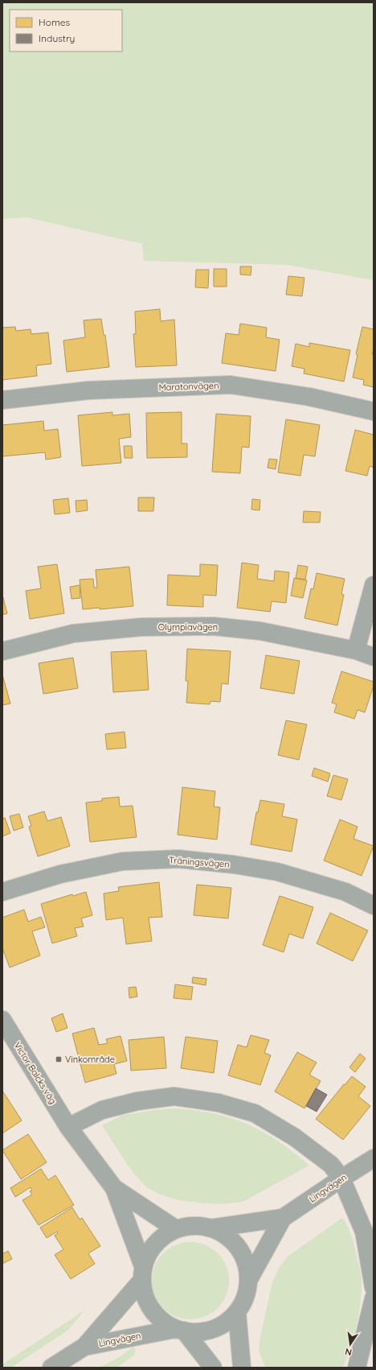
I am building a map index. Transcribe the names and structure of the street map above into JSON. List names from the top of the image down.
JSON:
{
  "streets": {
    "street": [
      "Maratonvägen",
      "Olympiavägen",
      "Träningsvägen",
      "Victor Balcks väg",
      "Lingvägen"
    ]
  },
  "crossings": [
    ["Victor Balcks väg", "Lingvägen"]
  ],
  "places": {
    "transit": ["Vinkområde"]
  },
  "legend": ["Homes", "Industry"],
  "north": "bottom"
}
